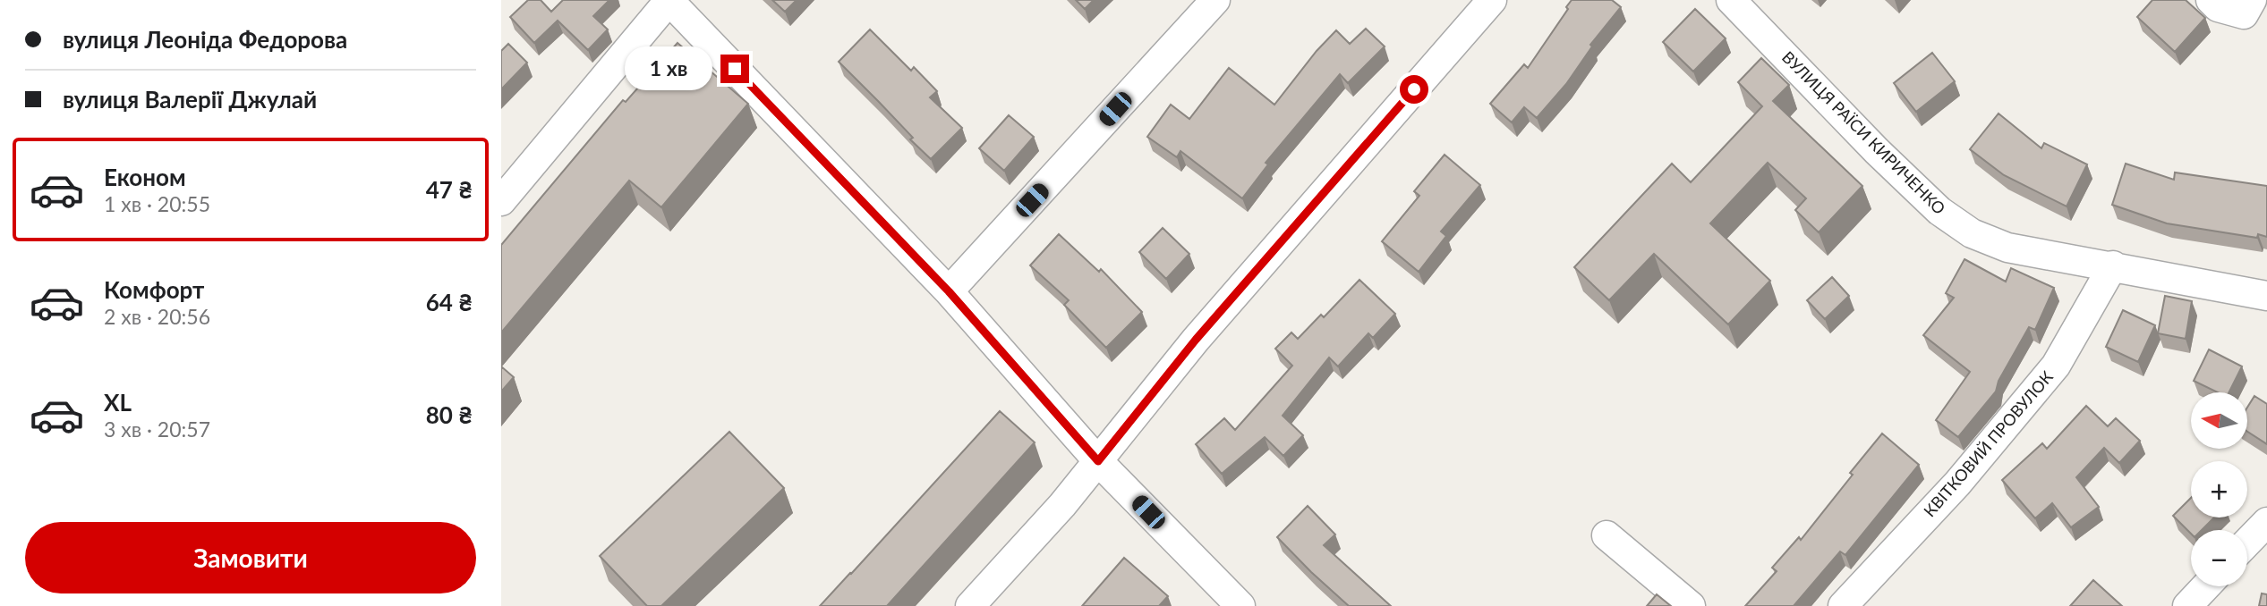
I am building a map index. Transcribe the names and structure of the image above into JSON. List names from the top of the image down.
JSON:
{
  "streets": {
    "street": ["ВУЛИЦЯ РАЇСИ КИРИЧЕНКО", "КВІТКОВИЙ ПРОВУЛОК"]
  },
  "crossings": [
    ["ВУЛИЦЯ РАЇСИ КИРИЧЕНКО", "КВІТКОВИЙ ПРОВУЛОК"]
  ],
  "north": "left",
  "page": {
    "banner": ["вулиця Леоніда Федорова", "вулиця Валерії Джулай"],
    "bubble": "1 хв",
    "list": [
      {
        "name": "Економ",
        "note": "1 хв · 20:55",
        "value": "47 ₴"
      },
      {
        "name": "Комфорт",
        "note": "2 хв · 20:56",
        "value": "64 ₴"
      },
      {
        "name": "XL",
        "note": "3 хв · 20:57",
        "value": "80 ₴"
      }
    ],
    "map_buttons": ["+", "−"],
    "buttons": "Замовити"
  }
}
